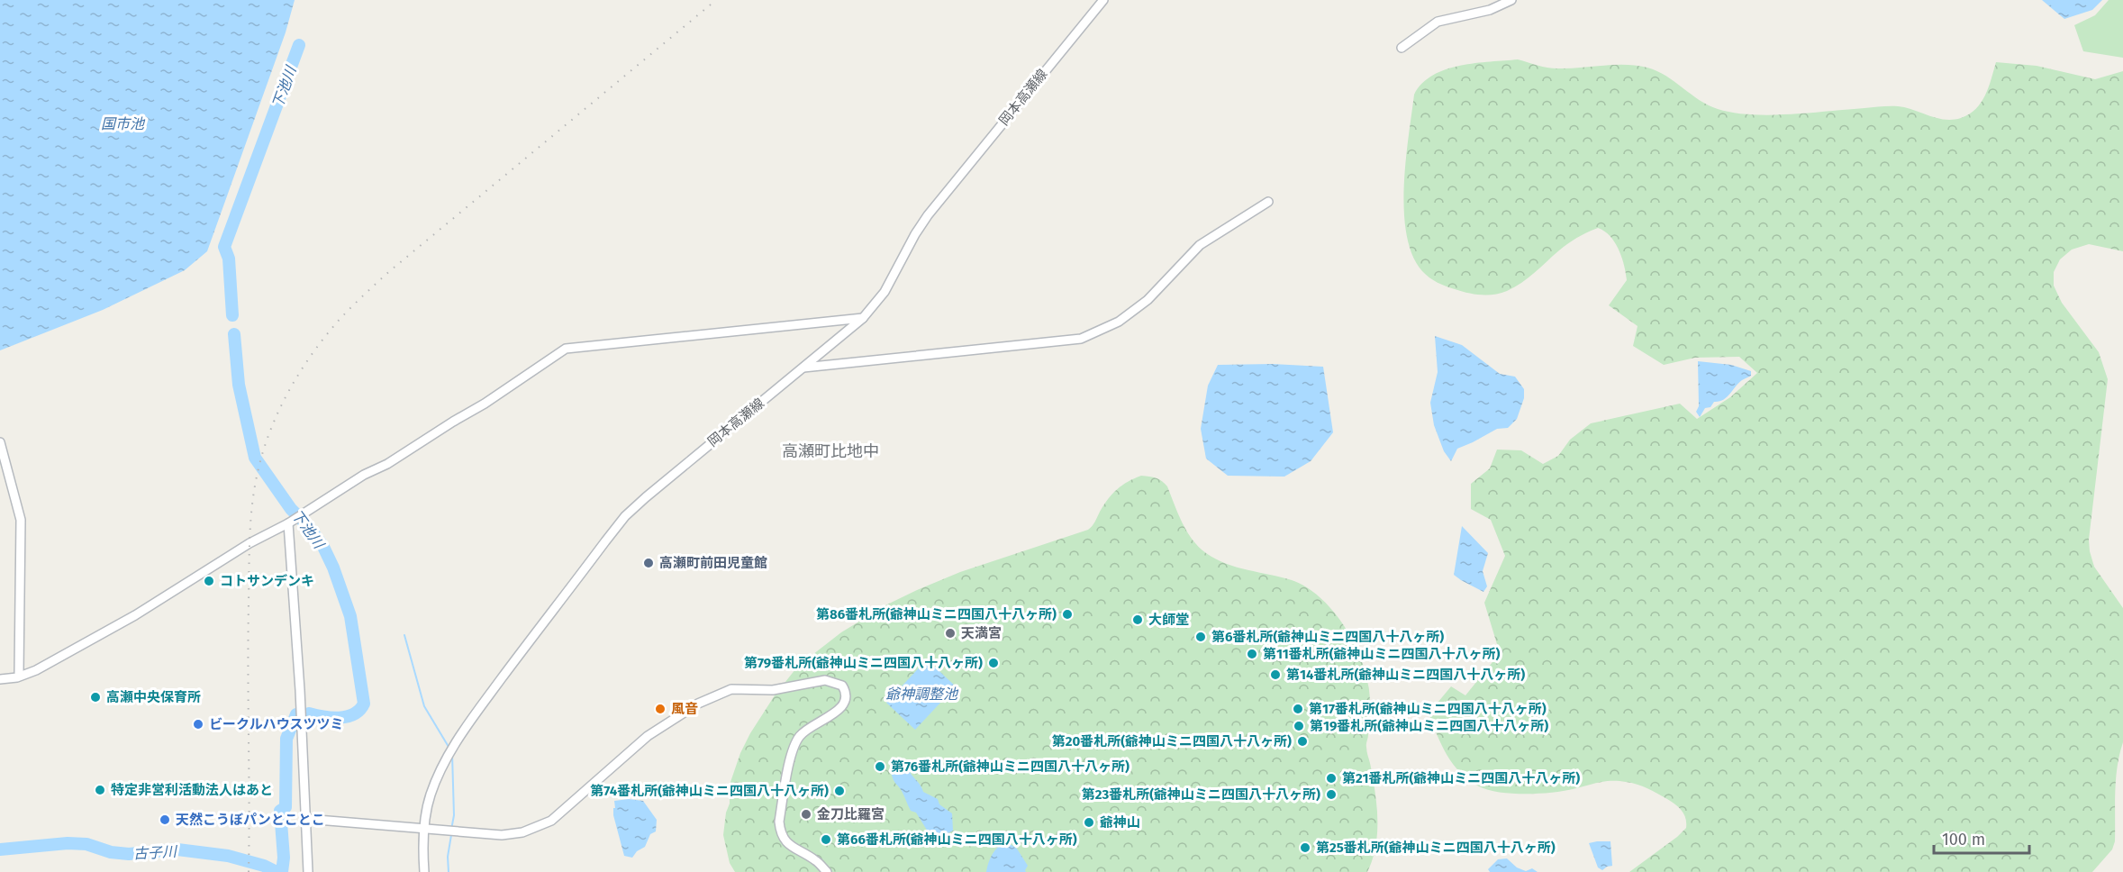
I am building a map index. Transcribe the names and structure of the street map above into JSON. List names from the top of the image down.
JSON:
{
  "streets": {
    "street": ["岡本高瀬線"]
  },
  "districts": ["高瀬町比地中"],
  "water": [
    "下池川",
    "国市池",
    "爺神調整池",
    "古子川"
  ],
  "places": [
    "高瀬町前田児童館",
    "コトサンデンキ",
    "第86番札所(爺神山ミニ四国八十八ヶ所)",
    "大師堂",
    "天満宮",
    "第6番札所(爺神山ミニ四国八十八ヶ所)",
    "第11番札所(爺神山ミニ四国八十八ヶ所)",
    "第79番札所(爺神山ミニ四国八十八ヶ所)",
    "第14番札所(爺神山ミニ四国八十八ヶ所)",
    "高瀬中央保育所",
    "風音",
    "第17番札所(爺神山ミニ四国八十八ヶ所)",
    "ビークルハウスツツミ",
    "第19番札所(爺神山ミニ四国八十八ヶ所)",
    "第20番札所(爺神山ミニ四国八十八ヶ所)",
    "第76番札所(爺神山ミニ四国八十八ヶ所)",
    "第21番札所(爺神山ミニ四国八十八ヶ所)",
    "特定非営利活動法人はあと",
    "第74番札所(爺神山ミニ四国八十八ヶ所)",
    "第23番札所(爺神山ミニ四国八十八ヶ所)",
    "金刀比羅宮",
    "天然こうぼパンとことこ",
    "爺神山",
    "第66番札所(爺神山ミニ四国八十八ヶ所)",
    "第25番札所(爺神山ミニ四国八十八ヶ所)"
  ],
  "scale_bar": "100 m"
}
